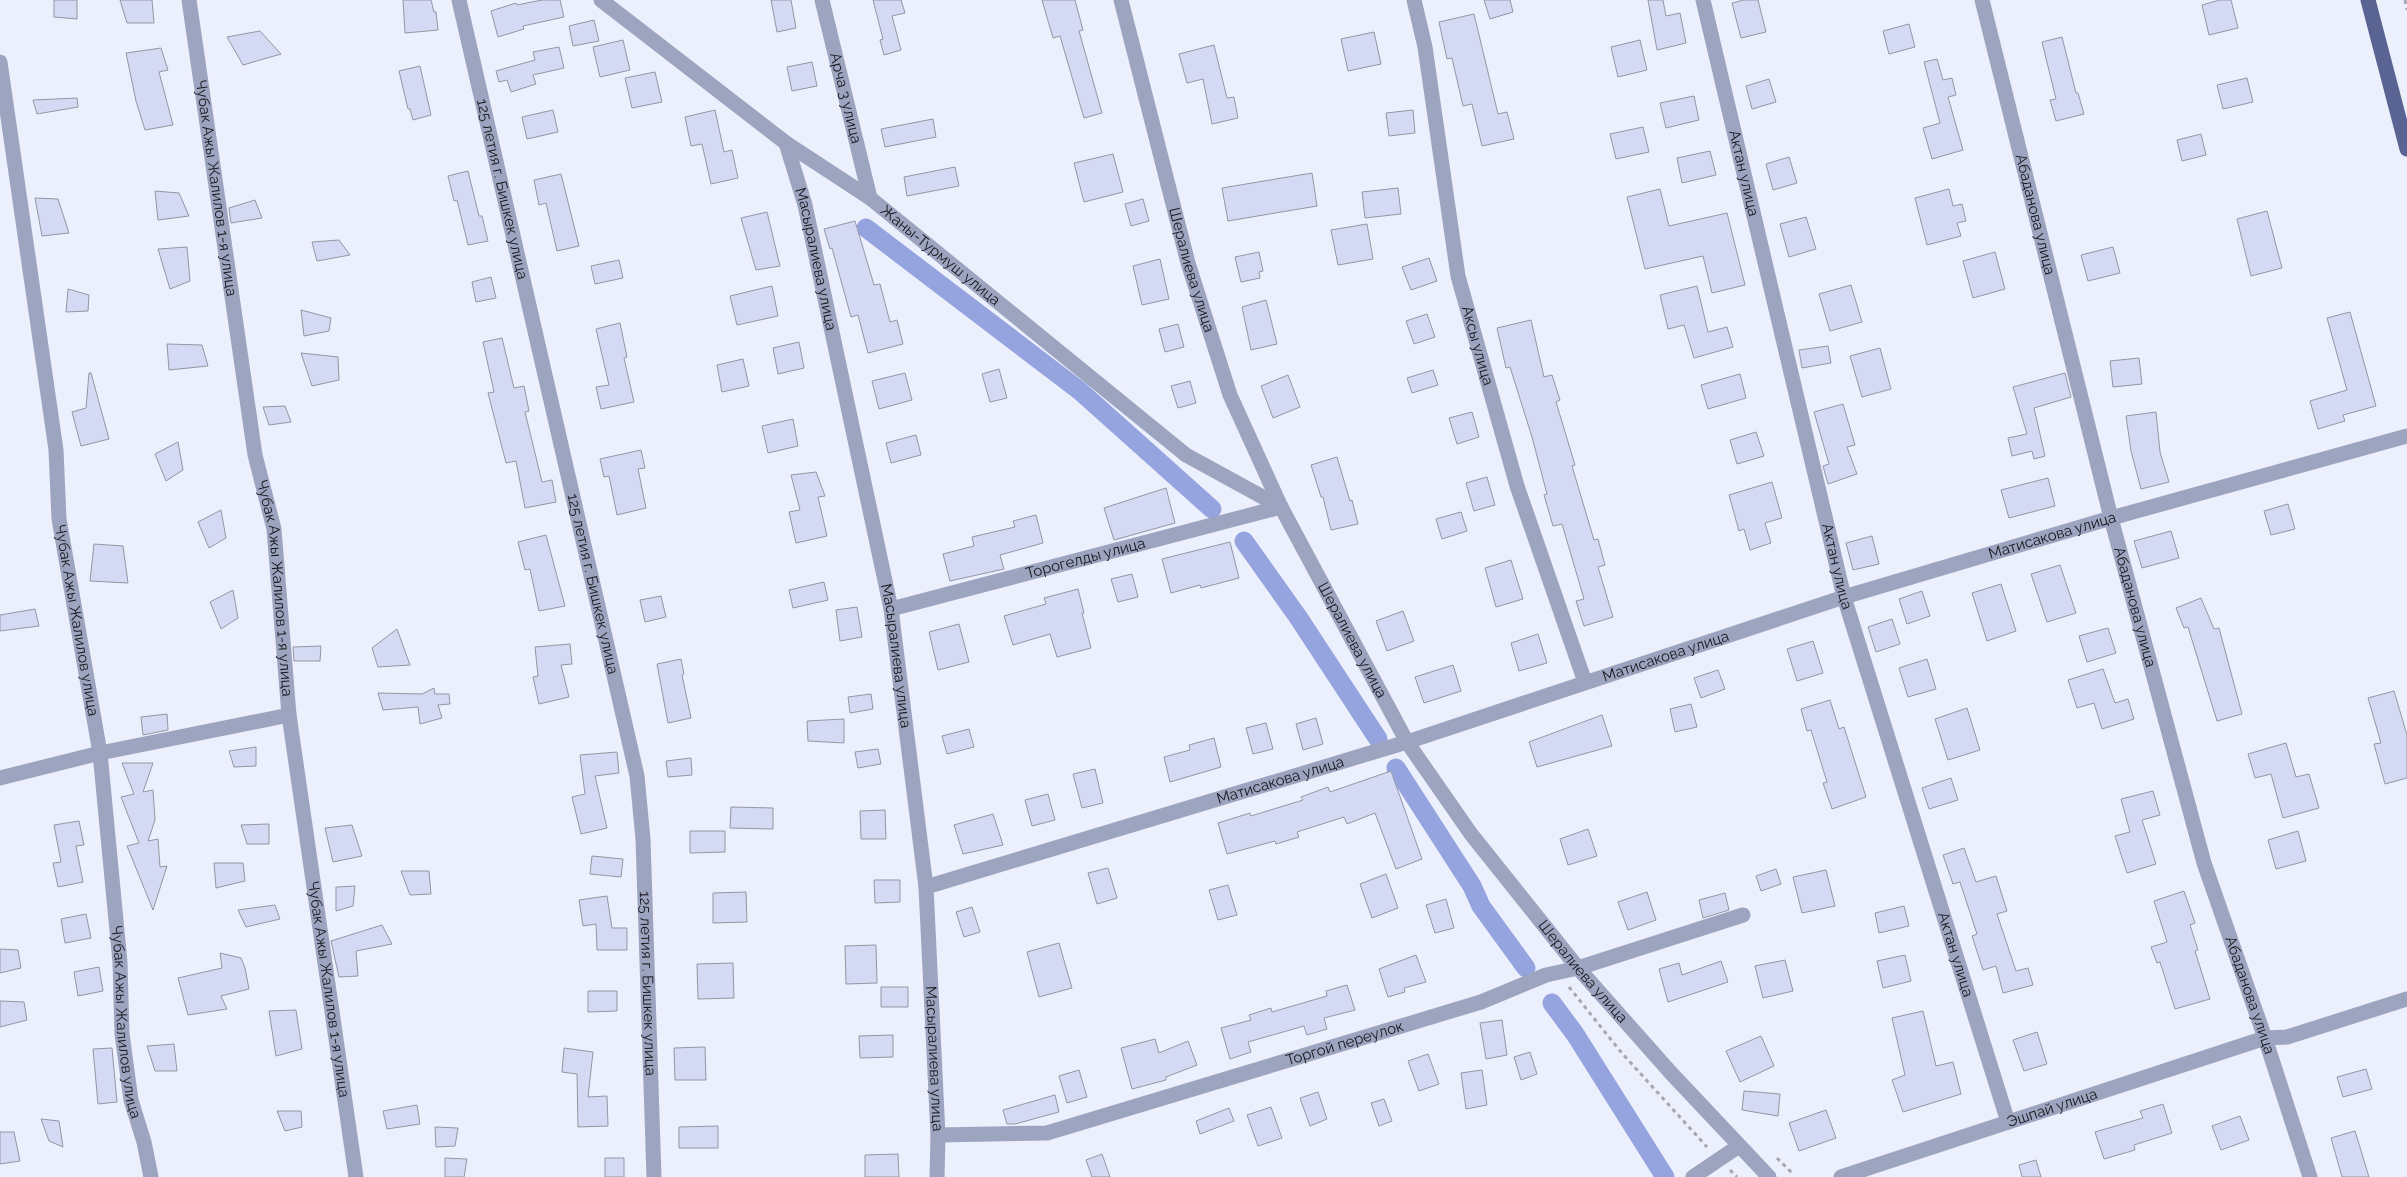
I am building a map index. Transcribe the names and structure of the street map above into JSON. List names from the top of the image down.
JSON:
{
  "streets": {
    "street": [
      "Арча 3 улица",
      "Актан улица",
      "Чубак Ажы Жалилов 1-я улица",
      "125 летия г. Бишкек улица",
      "Абаданова улица",
      "Жаны-Турмуш улица",
      "Масыралиева улица",
      "Шералиева улица",
      "Аксы улица",
      "Матисакова улица",
      "Торогелды улица",
      "Чубак Ажы Жалилов улица",
      "Торгой переулок",
      "Эшпай улица"
    ]
  },
  "crossings": [
    ["Арча 3 улица", "Жаны-Турмуш улица"],
    ["Актан улица", "Матисакова улица"],
    ["Актан улица", "Эшпай улица"],
    ["Абаданова улица", "Матисакова улица"],
    ["Абаданова улица", "Эшпай улица"],
    ["Жаны-Турмуш улица", "Масыралиева улица"],
    ["Жаны-Турмуш улица", "Шералиева улица"],
    ["Жаны-Турмуш улица", "Торогелды улица"],
    ["Масыралиева улица", "Матисакова улица"],
    ["Масыралиева улица", "Торогелды улица"],
    ["Масыралиева улица", "Торгой переулок"],
    ["Шералиева улица", "Матисакова улица"],
    ["Шералиева улица", "Торогелды улица"],
    ["Шералиева улица", "Торгой переулок"],
    ["Аксы улица", "Матисакова улица"]
  ]
}
